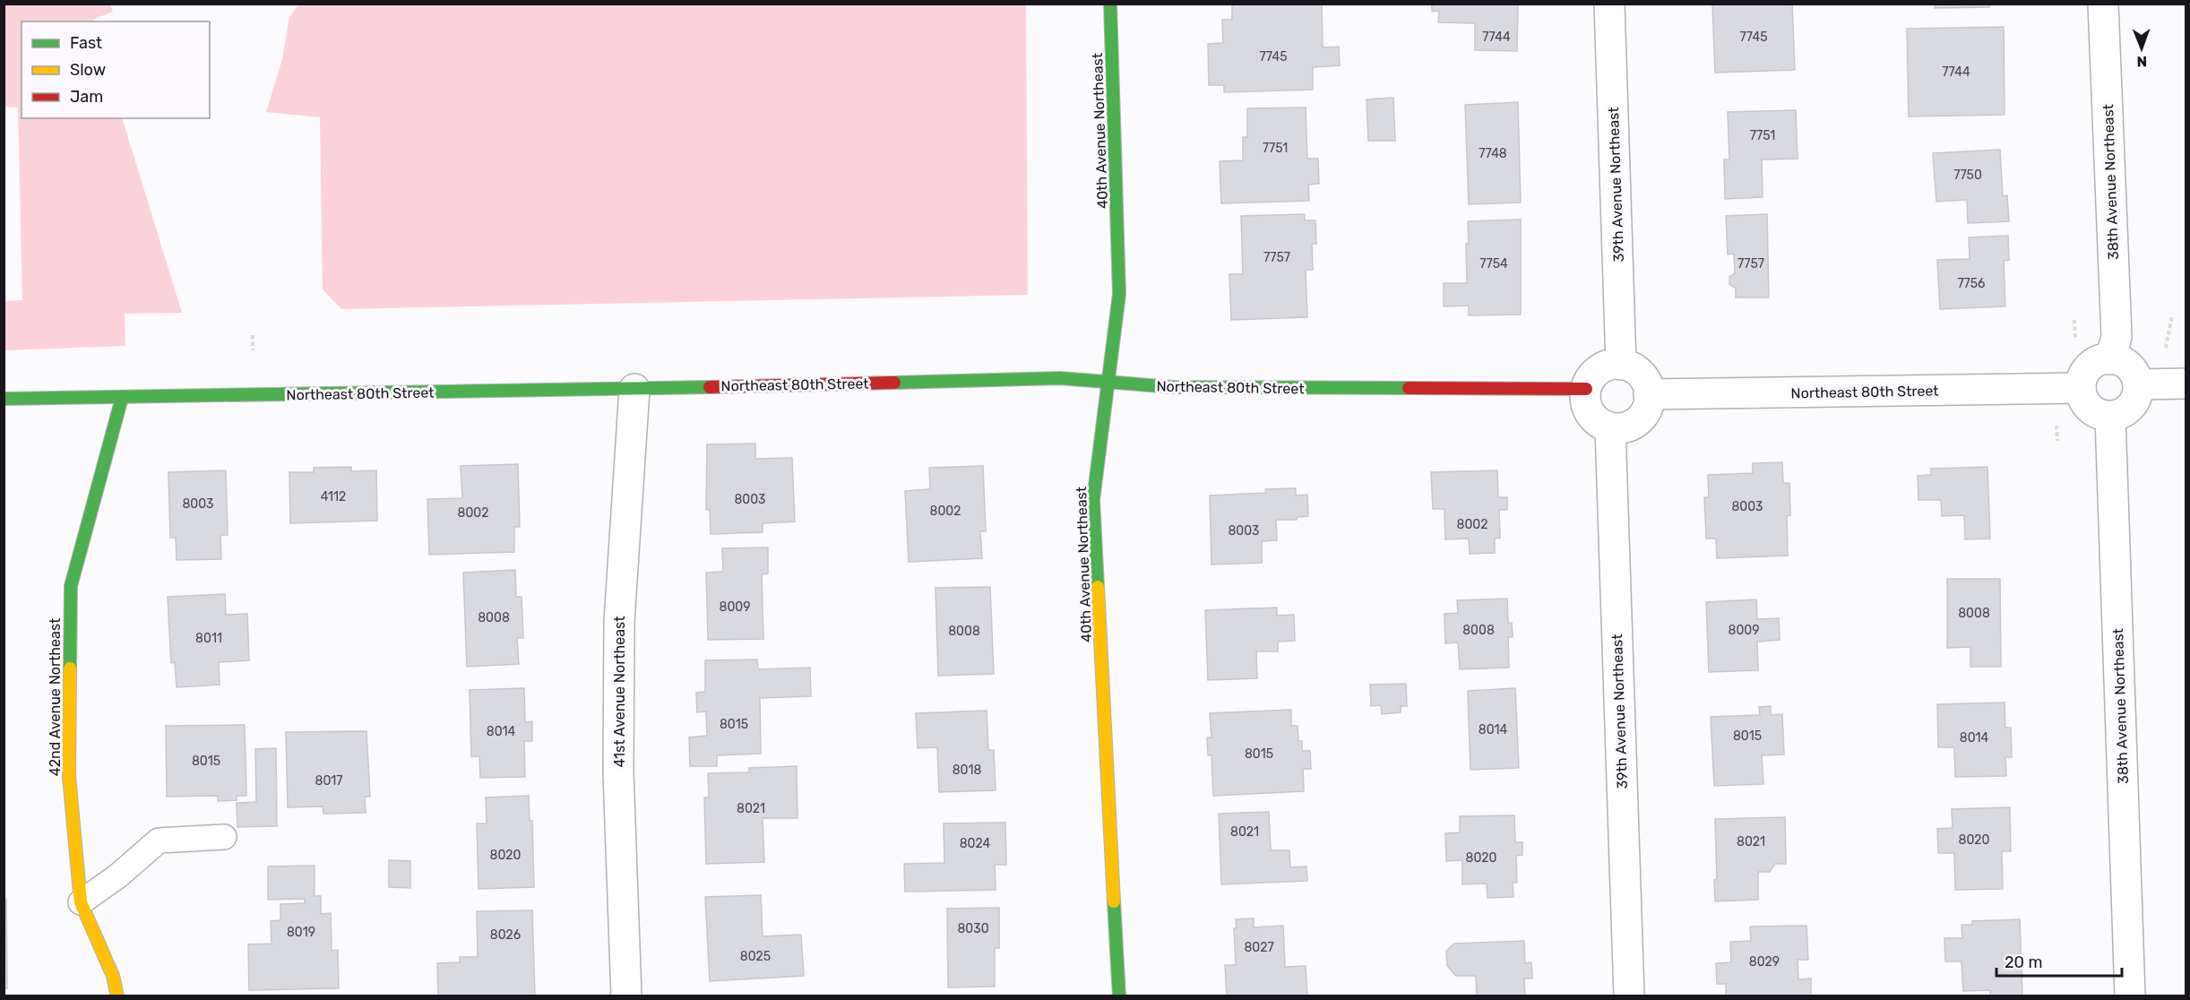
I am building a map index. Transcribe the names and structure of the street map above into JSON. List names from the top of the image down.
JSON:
{
  "streets": {
    "street": [
      "40th Avenue Northeast",
      "38th Avenue Northeast",
      "39th Avenue Northeast",
      "Northeast 80th Street",
      "41st Avenue Northeast",
      "42nd Avenue Northeast"
    ]
  },
  "crossings": [
    ["40th Avenue Northeast", "Northeast 80th Street"],
    ["38th Avenue Northeast", "Northeast 80th Street"],
    ["39th Avenue Northeast", "Northeast 80th Street"],
    ["Northeast 80th Street", "41st Avenue Northeast"],
    ["Northeast 80th Street", "42nd Avenue Northeast"]
  ],
  "house_numbers": [
    "7744",
    "7745",
    "7745",
    "7744",
    "7751",
    "7751",
    "7748",
    "7750",
    "7757",
    "7754",
    "7757",
    "7756",
    "4112",
    "8003",
    "8003",
    "8003",
    "8002",
    "8002",
    "8002",
    "8003",
    "8009",
    "8008",
    "8008",
    "8008",
    "8009",
    "8008",
    "8011",
    "8015",
    "8014",
    "8014",
    "8015",
    "8014",
    "8015",
    "8015",
    "8018",
    "8017",
    "8021",
    "8021",
    "8020",
    "8021",
    "8024",
    "8020",
    "8020",
    "8030",
    "8019",
    "8026",
    "8027",
    "8025",
    "8029"
  ],
  "legend": ["Fast", "Slow", "Jam"],
  "scale_bar": "20 m",
  "north": "bottom"
}
